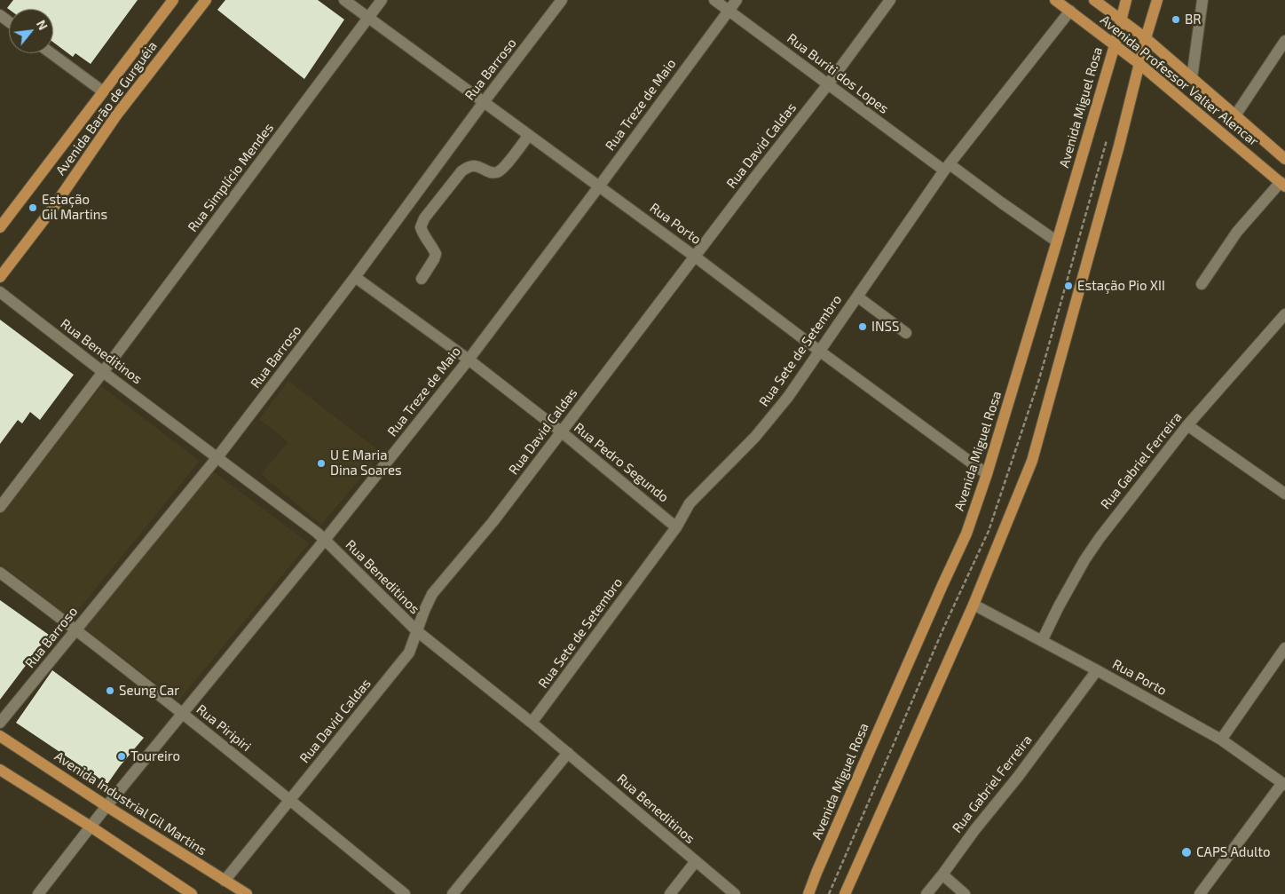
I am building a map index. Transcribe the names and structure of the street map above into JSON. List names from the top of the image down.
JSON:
{
  "streets": {
    "main road": [
      "Avenida Professor Valter Alencar",
      "Avenida Miguel Rosa",
      "Avenida Barão de Gurguéia",
      "Avenida Industrial Gil Martins"
    ],
    "street": [
      "Rua Barroso",
      "Rua Buriti dos Lopes",
      "Rua Treze de Maio",
      "Rua David Caldas",
      "Rua Simplício Mendes",
      "Rua Porto",
      "Rua Sete de Setembro",
      "Rua Beneditinos",
      "Rua Gabriel Ferreira",
      "Rua Pedro Segundo",
      "Rua Piripiri"
    ]
  },
  "crossings": [
    ["Rua Barroso", "Rua Porto"],
    ["Rua Barroso", "Rua Beneditinos"],
    ["Rua Barroso", "Rua Pedro Segundo"],
    ["Rua Barroso", "Rua Piripiri"],
    ["Rua Buriti dos Lopes", "Rua Treze de Maio"],
    ["Rua Buriti dos Lopes", "Avenida Miguel Rosa"],
    ["Rua Buriti dos Lopes", "Rua David Caldas"],
    ["Rua Buriti dos Lopes", "Rua Sete de Setembro"],
    ["Avenida Professor Valter Alencar", "Avenida Miguel Rosa"],
    ["Avenida Professor Valter Alencar", "Rua Sete de Setembro"],
    ["Rua Treze de Maio", "Rua Porto"],
    ["Rua Treze de Maio", "Rua Beneditinos"],
    ["Rua Treze de Maio", "Rua Pedro Segundo"],
    ["Rua Treze de Maio", "Rua Piripiri"],
    ["Rua Treze de Maio", "Avenida Industrial Gil Martins"],
    ["Avenida Miguel Rosa", "Rua Porto"],
    ["Rua David Caldas", "Rua Porto"],
    ["Rua David Caldas", "Rua Beneditinos"],
    ["Rua David Caldas", "Rua Pedro Segundo"],
    ["Rua David Caldas", "Rua Piripiri"],
    ["Rua David Caldas", "Avenida Industrial Gil Martins"],
    ["Rua Simplício Mendes", "Rua Porto"],
    ["Rua Simplício Mendes", "Rua Beneditinos"],
    ["Rua Porto", "Rua Sete de Setembro"],
    ["Rua Porto", "Rua Gabriel Ferreira"],
    ["Rua Sete de Setembro", "Rua Beneditinos"],
    ["Rua Sete de Setembro", "Rua Pedro Segundo"]
  ],
  "places": [
    "BR",
    "Estação Gil Martins",
    "Estação Pio XII",
    "INSS",
    "U E Maria Dina Soares",
    "Seung Car",
    "Toureiro",
    "CAPS Adulto"
  ],
  "north": "top right"
}
